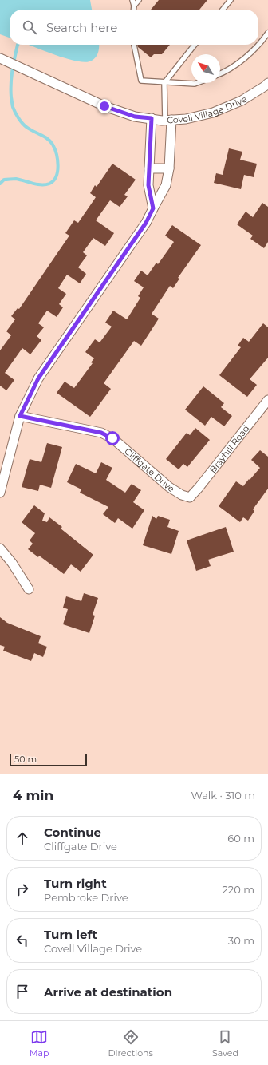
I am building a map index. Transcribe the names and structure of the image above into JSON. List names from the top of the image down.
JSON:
{
  "streets": {
    "street": ["Covell Village Drive", "Brayhill Road", "Cliffgate Drive"]
  },
  "crossings": [
    ["Brayhill Road", "Cliffgate Drive"]
  ],
  "scale_bar": "50 m",
  "north": "top left",
  "page": {
    "search": "Search here",
    "scale": "50 m",
    "heading": ["4 min", "Walk · 310 m"],
    "list": [
      ["Continue", "Cliffgate Drive", "60 m"],
      ["Turn right", "Pembroke Drive", "220 m"],
      ["Turn left", "Covell Village Drive", "30 m"],
      "Arrive at destination"
    ],
    "nav": ["Map", "Directions", "Saved"]
  }
}
